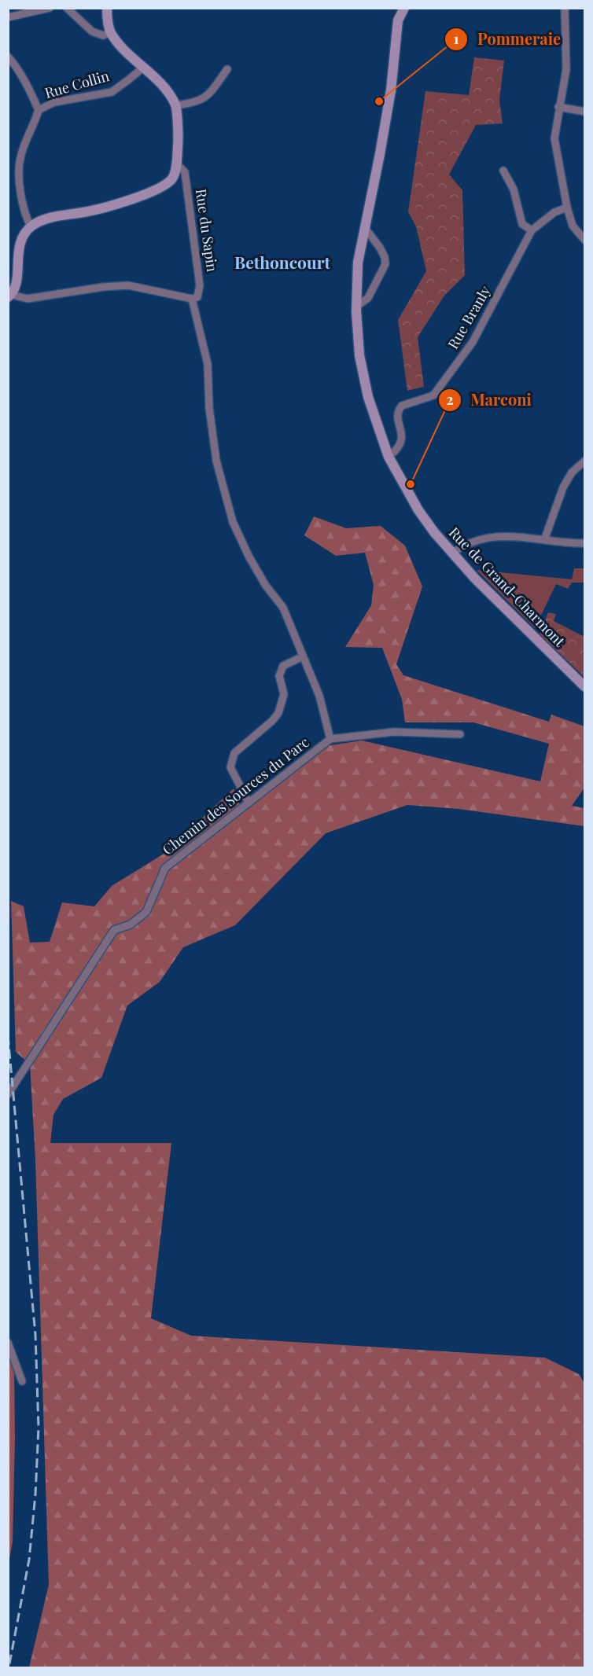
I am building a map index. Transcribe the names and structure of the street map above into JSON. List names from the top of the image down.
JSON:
{
  "streets": {
    "street": [
      "Rue Collin",
      "Rue du Sapin",
      "Rue Branly",
      "Rue de Grand-Charmont",
      "Chemin des Sources du Parc"
    ]
  },
  "crossings": [
    ["Rue Branly", "Rue de Grand-Charmont"]
  ],
  "districts": ["Bethoncourt"],
  "places": ["Pommeraie", "Marconi"]
}
